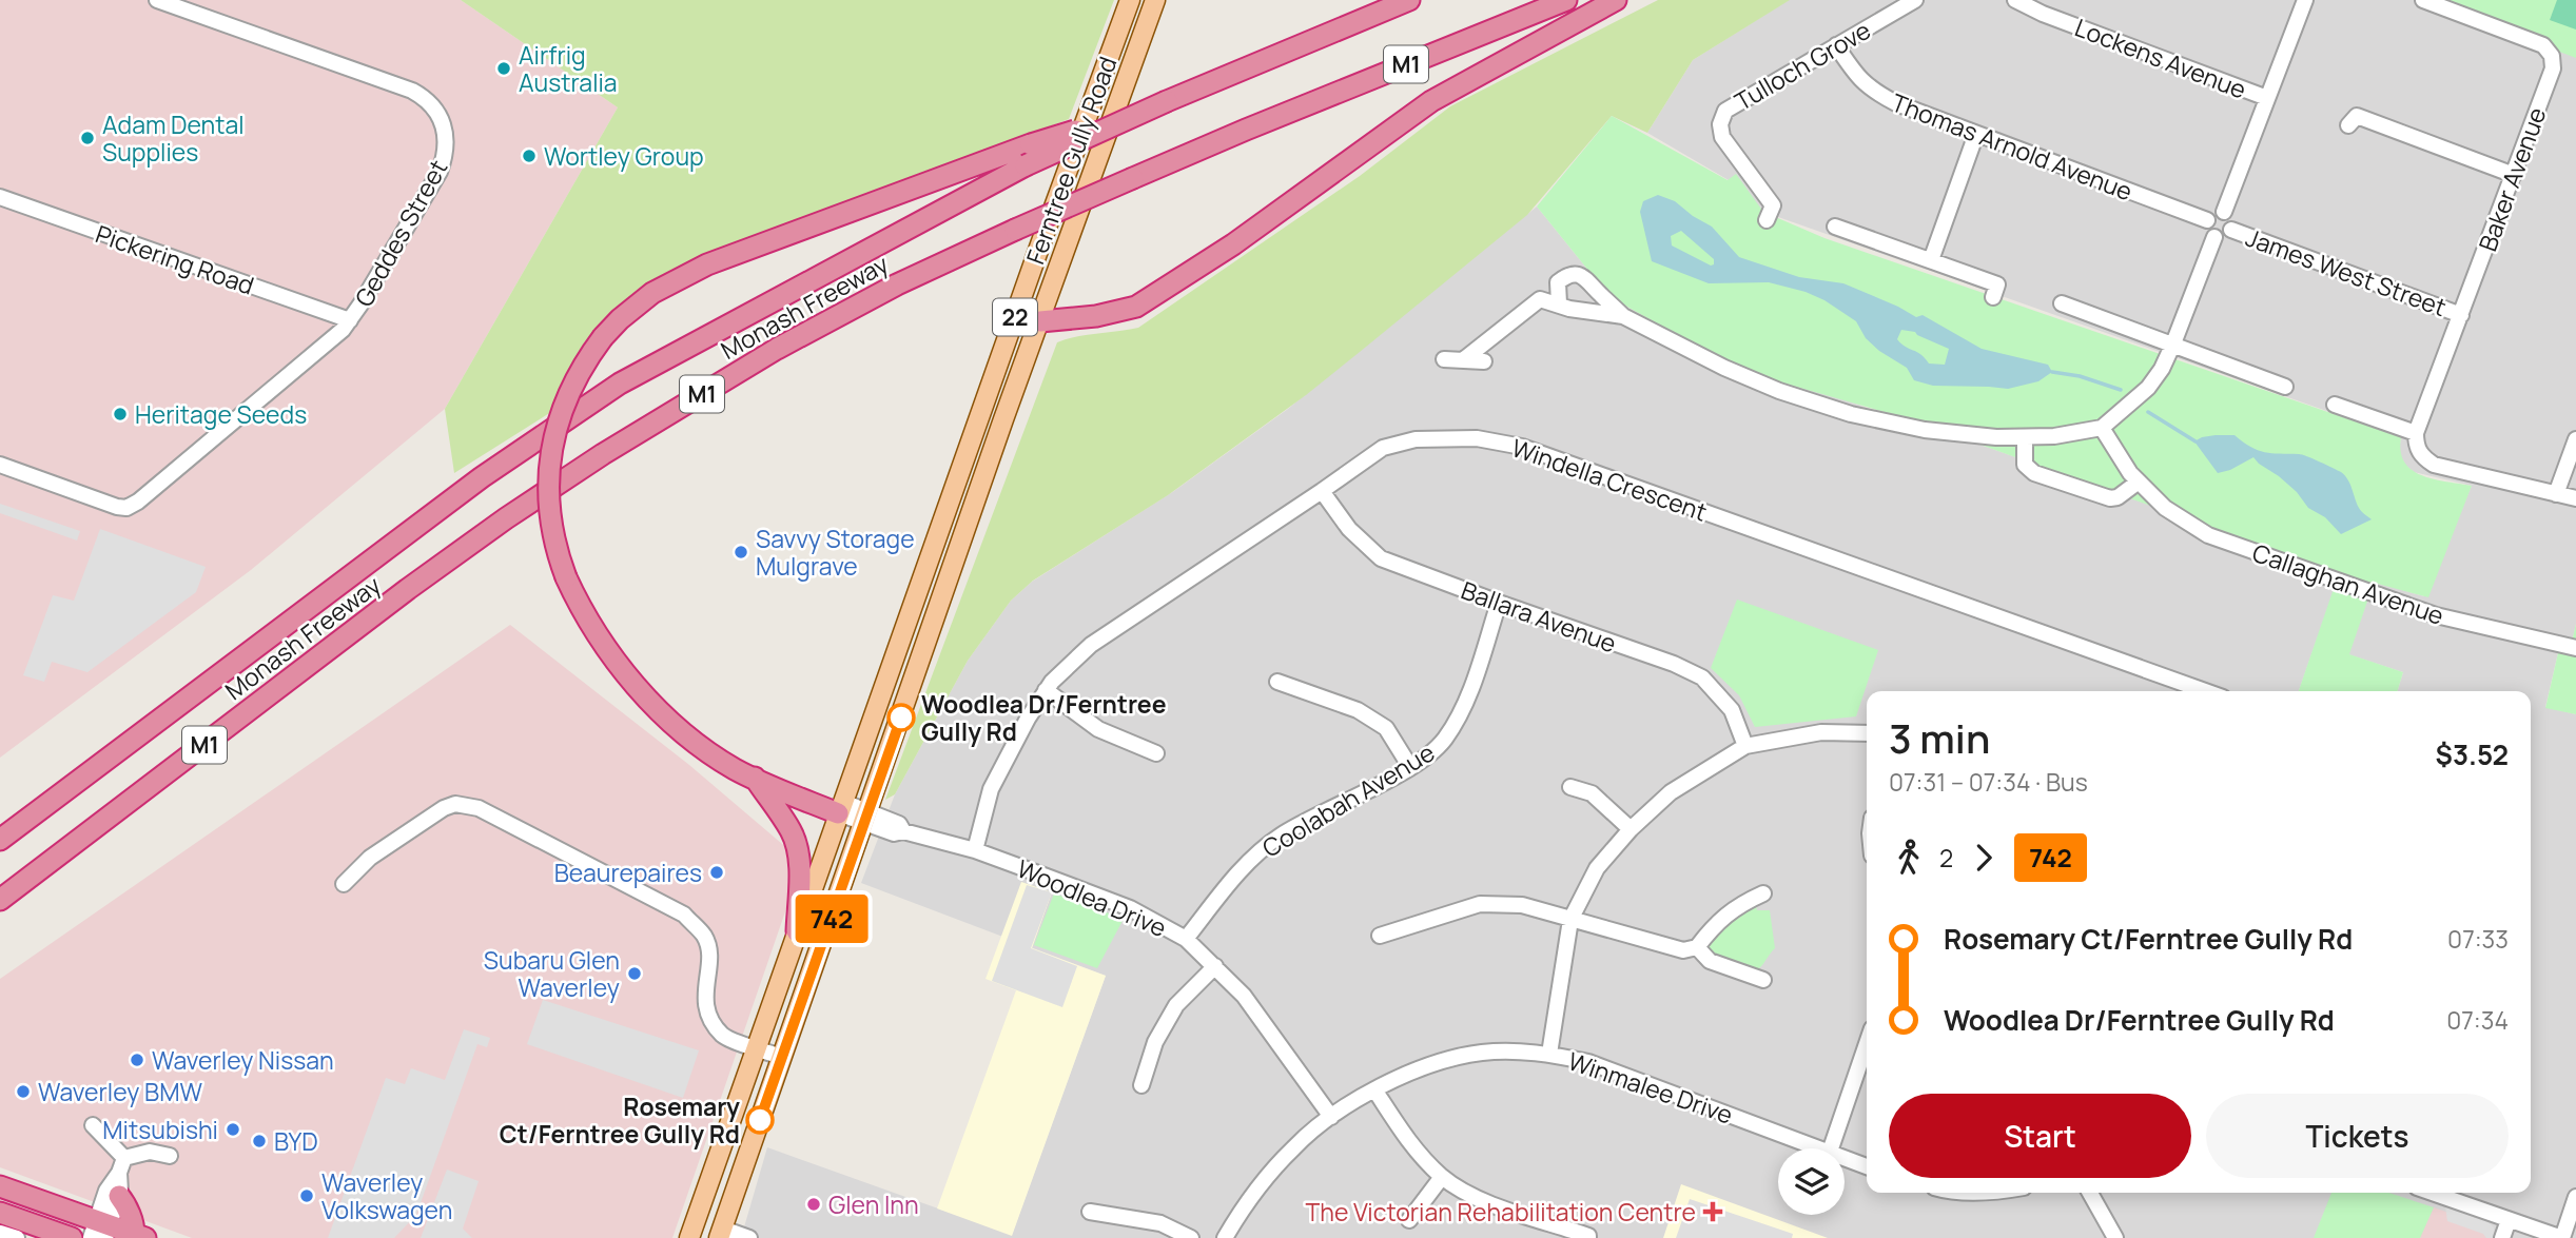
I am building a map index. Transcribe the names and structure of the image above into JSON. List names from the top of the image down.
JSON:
{
  "streets": {
    "highway": ["M1", "Monash Freeway"],
    "main road": ["Ferntree Gully Road", "22"],
    "street": [
      "Lockens Avenue",
      "Tulloch Grove",
      "Thomas Arnold Avenue",
      "Baker Avenue",
      "Geddes Street",
      "Pickering Road",
      "James West Street",
      "Windella Crescent",
      "Callaghan Avenue",
      "Ballara Avenue",
      "Coolabah Avenue",
      "Woodlea Drive",
      "Winmalee Drive"
    ]
  },
  "crossings": [
    ["Tulloch Grove", "Thomas Arnold Avenue"],
    ["Thomas Arnold Avenue", "James West Street"],
    ["Ferntree Gully Road", "Woodlea Drive"],
    ["Baker Avenue", "James West Street"],
    ["Geddes Street", "Pickering Road"],
    ["Windella Crescent", "Ballara Avenue"],
    ["Windella Crescent", "Woodlea Drive"],
    ["Ballara Avenue", "Coolabah Avenue"],
    ["Coolabah Avenue", "Woodlea Drive"],
    ["Woodlea Drive", "Winmalee Drive"]
  ],
  "places": {
    "other": [
      "Airfrig Australia",
      "Adam Dental Supplies",
      "Wortley Group",
      "Heritage Seeds",
      "Savvy Storage Mulgrave",
      "Woodlea Dr/Ferntree Gully Rd",
      "Beaurepaires",
      "Subaru Glen Waverley",
      "Waverley Nissan",
      "Waverley BMW",
      "Rosemary Ct/Ferntree Gully Rd",
      "Mitsubishi",
      "BYD",
      "Waverley Volkswagen",
      "Glen Inn"
    ],
    "health": ["The Victorian Rehabilitation Centre"]
  },
  "lines": ["bus line 742"],
  "page": {
    "on_map": "742",
    "heading": ["3 min", "07:31 – 07:34 · Bus", "$3.52"],
    "legs": ["2", "742"],
    "list": [
      {
        "name": "Rosemary Ct/Ferntree Gully Rd",
        "value": "07:33"
      },
      {
        "name": "Woodlea Dr/Ferntree Gully Rd",
        "value": "07:34"
      }
    ],
    "buttons": ["Start", "Tickets"]
  }
}
